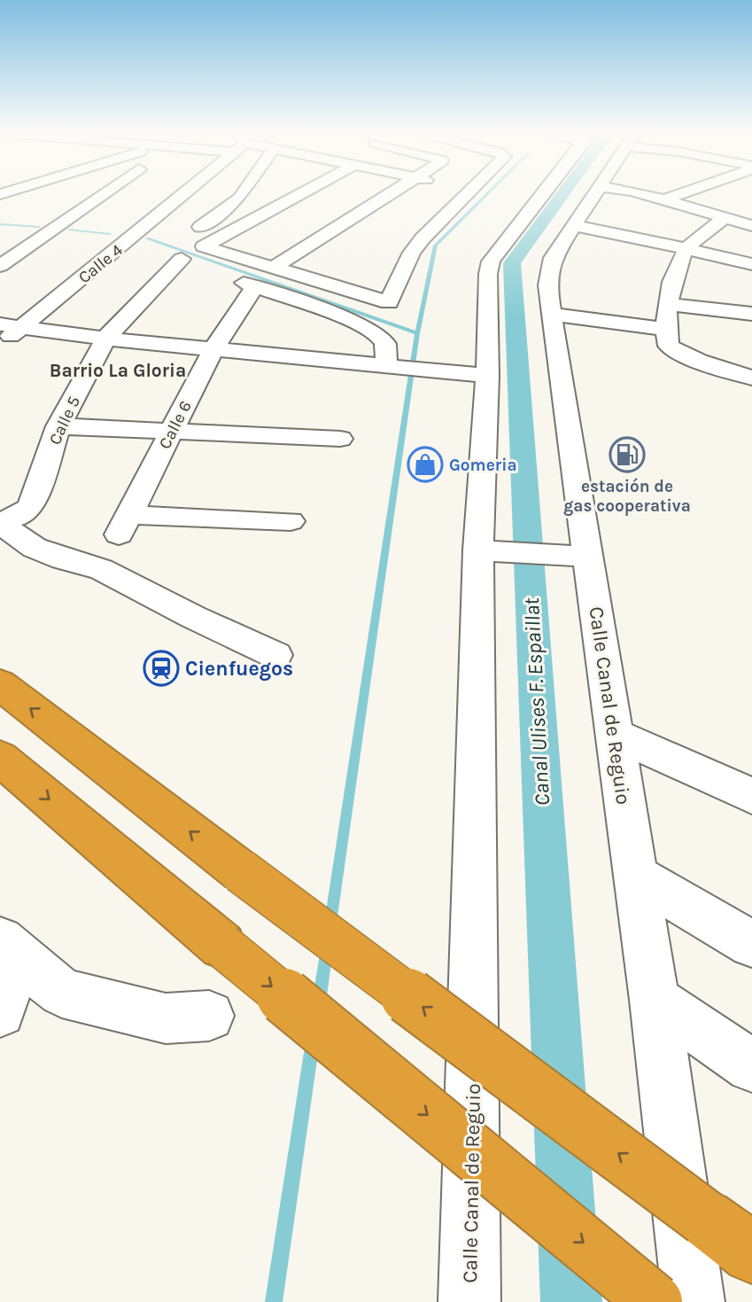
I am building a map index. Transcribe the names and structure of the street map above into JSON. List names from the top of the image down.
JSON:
{
  "streets": {
    "street": [
      "Calle 4",
      "Calle 5",
      "Calle 6",
      "Calle Canal de Reguio"
    ]
  },
  "crossings": [
    ["Calle 4", "Calle 5"]
  ],
  "districts": ["Barrio La Gloria"],
  "water": ["Canal Ulises F. Espaillat"],
  "places": {
    "fuel station": ["estación de gas cooperativa"],
    "shop": ["Gomeria"],
    "station": ["Cienfuegos"]
  }
}
